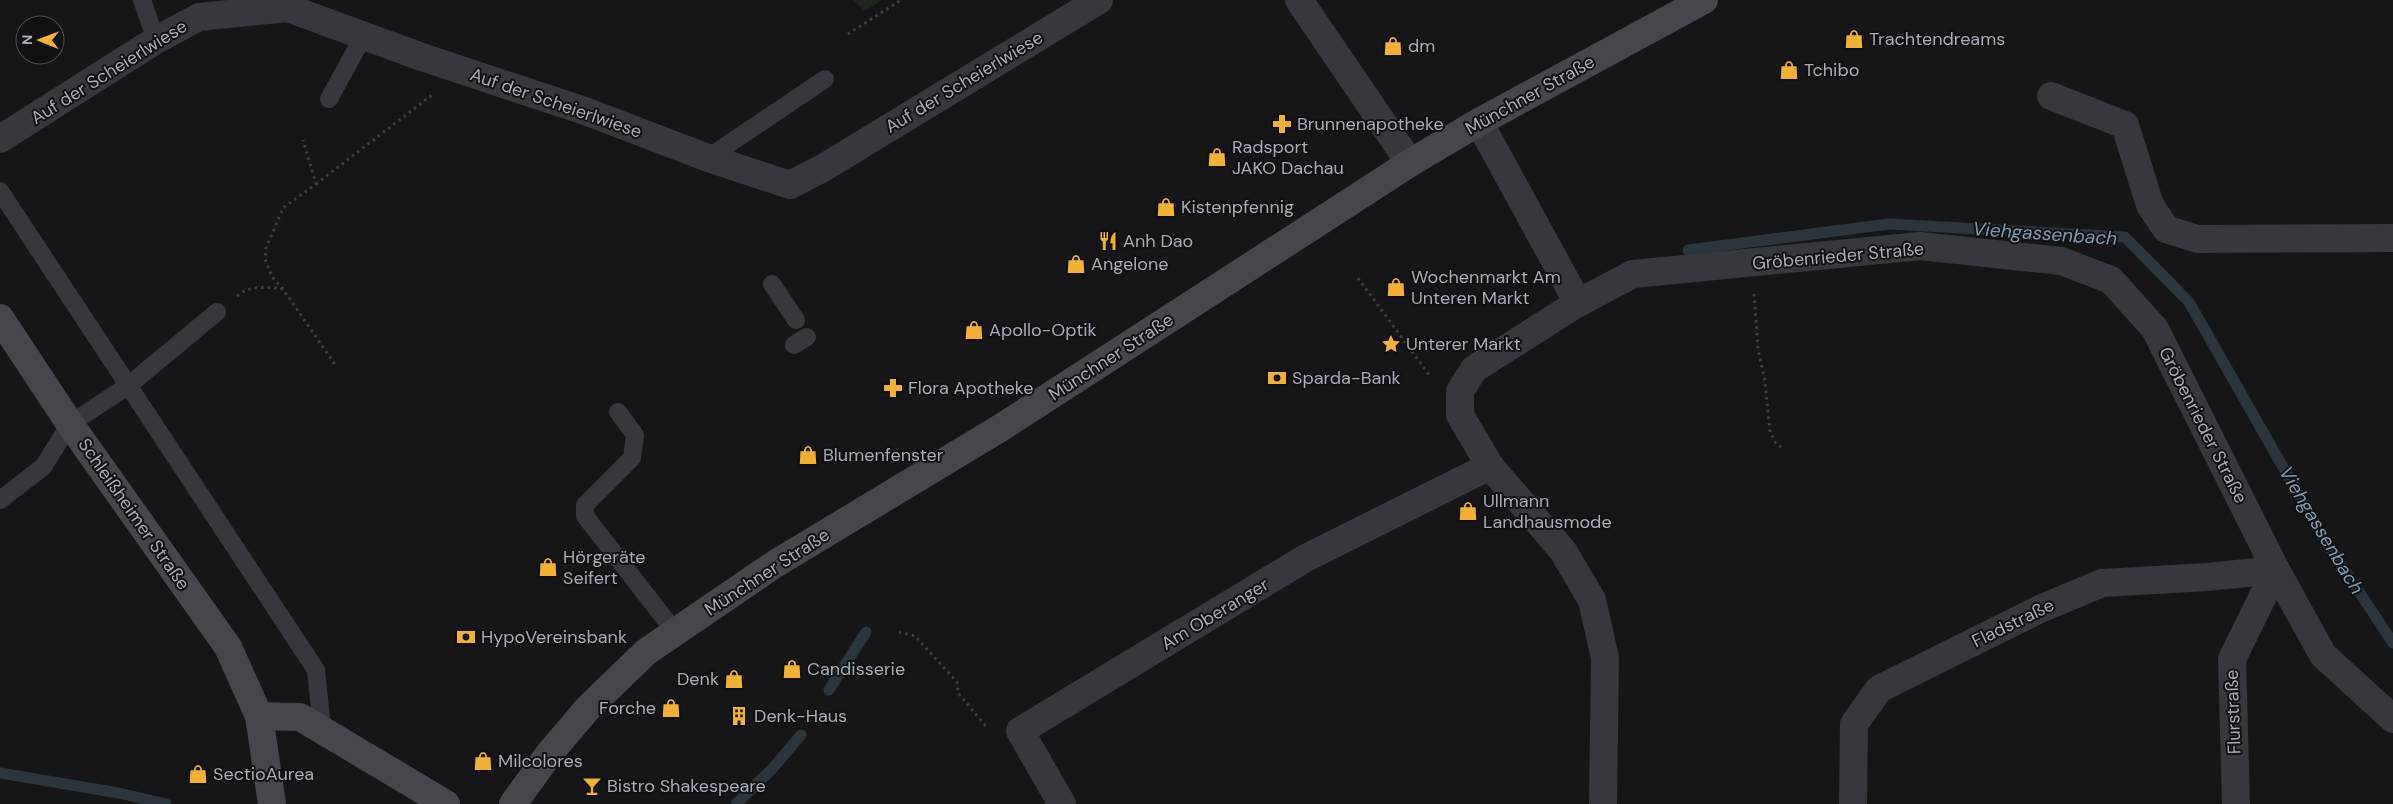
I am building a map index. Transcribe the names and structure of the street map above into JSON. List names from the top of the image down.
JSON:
{
  "streets": {
    "main road": ["Münchner Straße", "Schleißheimer Straße"],
    "street": [
      "Auf der Scheierlwiese",
      "Gröbenrieder Straße",
      "Am Oberanger",
      "Fladstraße",
      "Flurstraße"
    ]
  },
  "crossings": [
    ["Gröbenrieder Straße", "Fladstraße"],
    ["Gröbenrieder Straße", "Flurstraße"],
    ["Fladstraße", "Flurstraße"]
  ],
  "water": ["Viehgassenbach"],
  "places": {
    "shop": [
      "Trachtendreams",
      "dm",
      "Tchibo",
      "Radsport JAKO Dachau",
      "Kistenpfennig",
      "Angelone",
      "Wochenmarkt Am Unteren Markt",
      "Apollo-Optik",
      "Blumenfenster",
      "Ullmann Landhausmode",
      "Hörgeräte Seifert",
      "Candisserie",
      "Denk",
      "Forche",
      "Milcolores",
      "SectioAurea"
    ],
    "pharmacy": ["Brunnenapotheke", "Flora Apotheke"],
    "restaurant": ["Anh Dao"],
    "place": ["Unterer Markt"],
    "bank": ["Sparda-Bank", "HypoVereinsbank"],
    "building": ["Denk-Haus"],
    "bar": ["Bistro Shakespeare"]
  },
  "north": "left"
}
